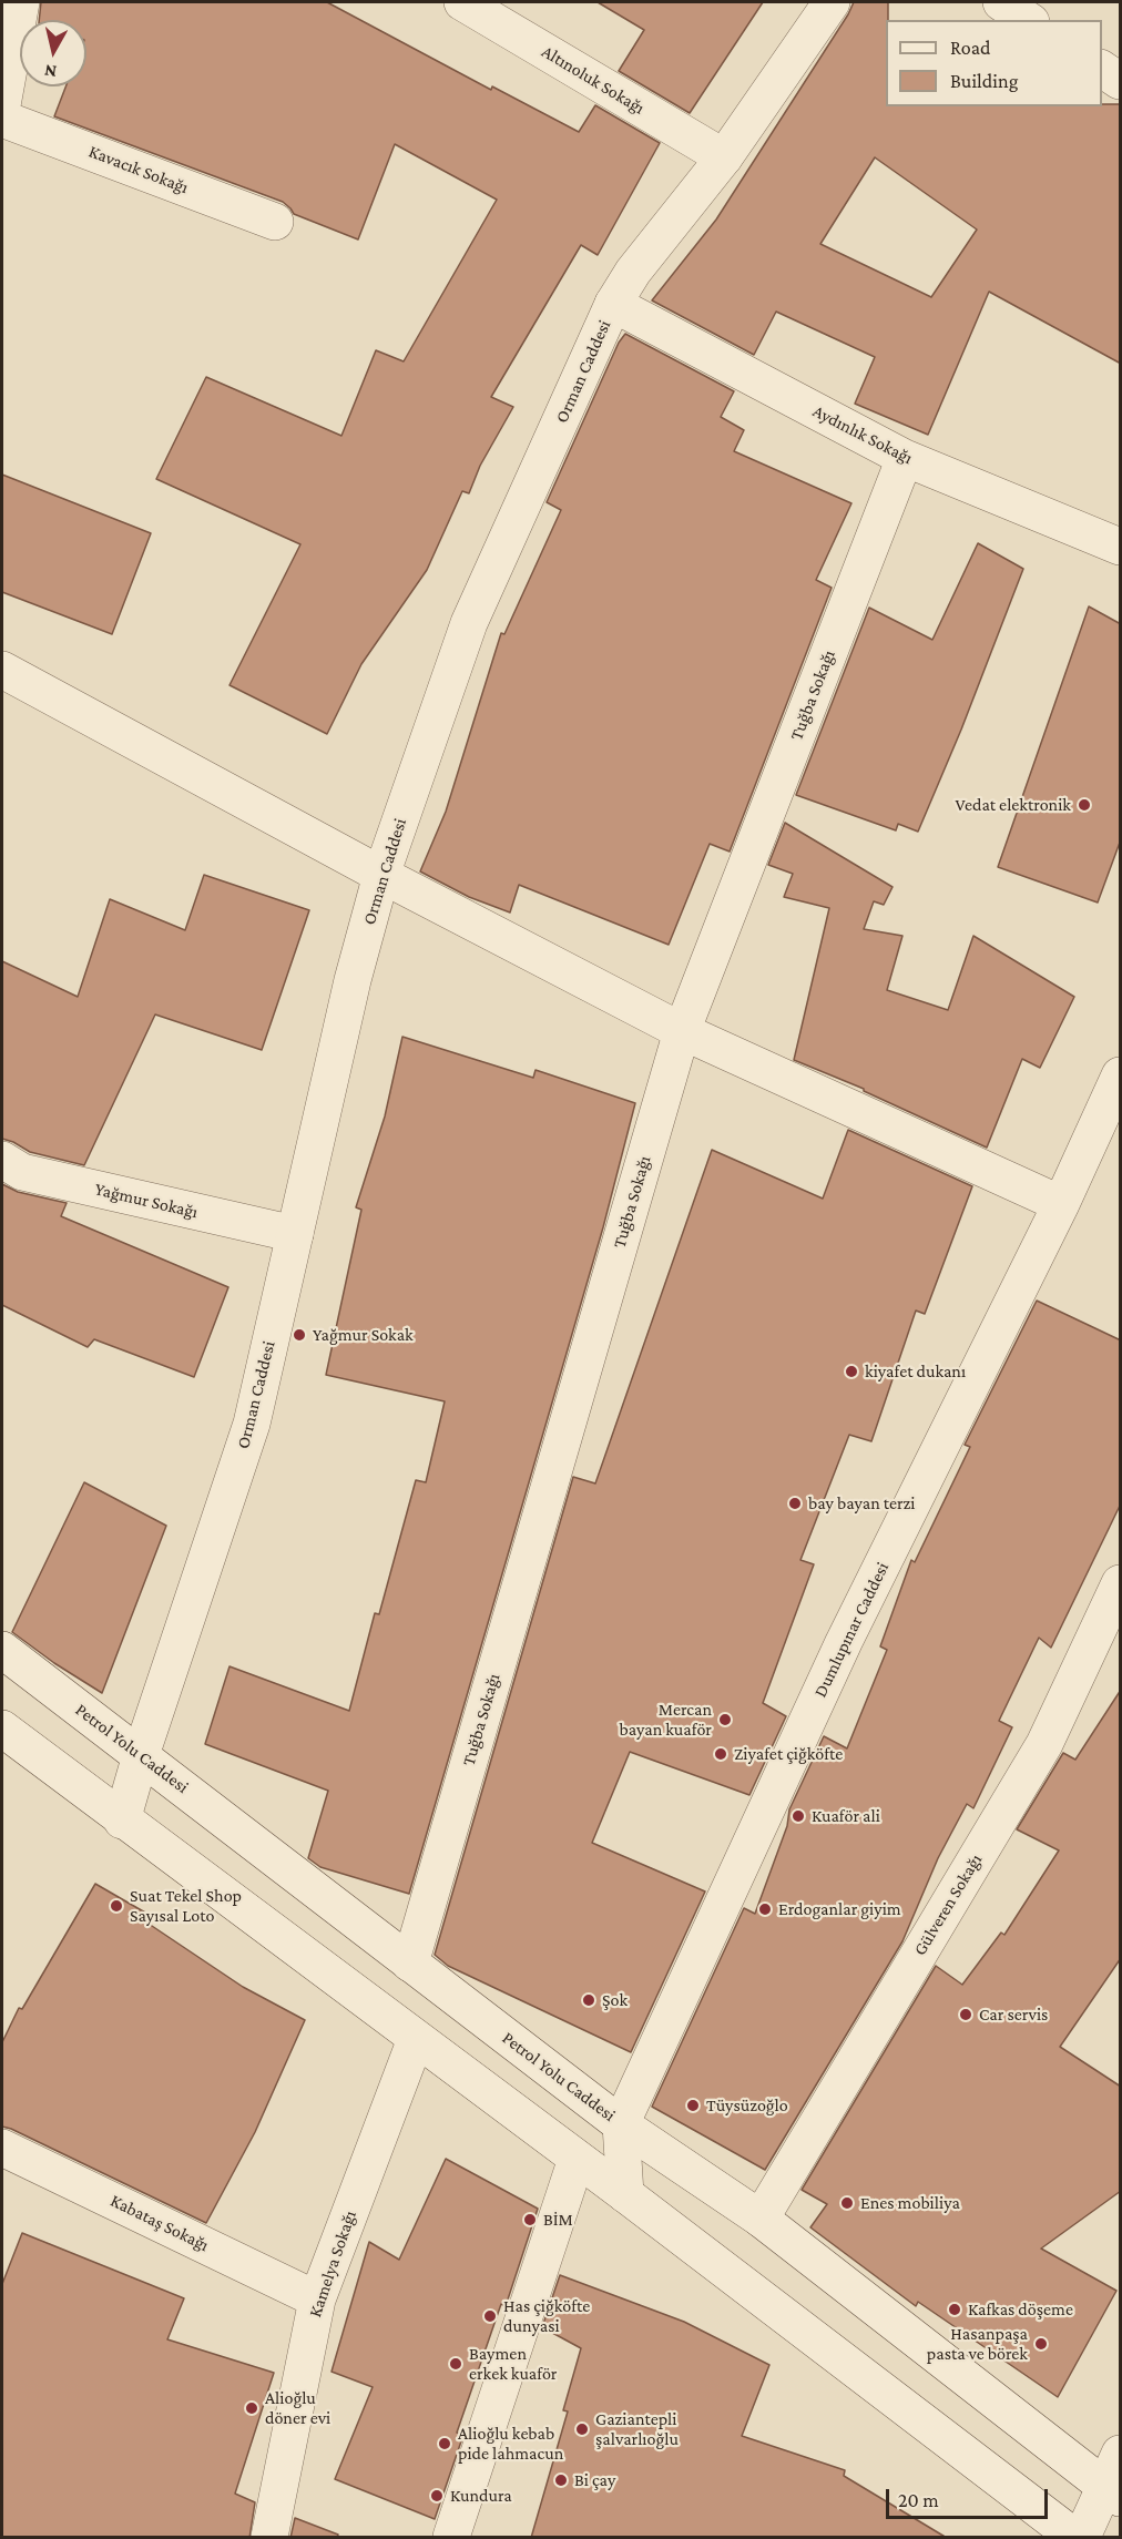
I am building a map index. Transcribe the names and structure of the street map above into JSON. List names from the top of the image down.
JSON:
{
  "streets": {
    "street": [
      "Altınoluk Sokağı",
      "Kavacık Sokağı",
      "Orman Caddesi",
      "Aydınlık Sokağı",
      "Tuğba Sokağı",
      "Yağmur Sokağı",
      "Dumlupınar Caddesi",
      "Petrol Yolu Caddesi",
      "Gülveren Sokağı",
      "Kabataş Sokağı",
      "Kamelya Sokağı"
    ]
  },
  "crossings": [
    ["Altınoluk Sokağı", "Orman Caddesi"],
    ["Orman Caddesi", "Aydınlık Sokağı"],
    ["Orman Caddesi", "Yağmur Sokağı"],
    ["Orman Caddesi", "Petrol Yolu Caddesi"],
    ["Aydınlık Sokağı", "Tuğba Sokağı"],
    ["Tuğba Sokağı", "Petrol Yolu Caddesi"],
    ["Dumlupınar Caddesi", "Petrol Yolu Caddesi"],
    ["Petrol Yolu Caddesi", "Gülveren Sokağı"],
    ["Kabataş Sokağı", "Kamelya Sokağı"]
  ],
  "places": [
    "Vedat elektronik",
    "Yağmur Sokak",
    "kiyafet dukanı",
    "bay bayan terzi",
    "Mercan bayan kuaför",
    "Ziyafet çiğköfte",
    "Kuaför ali",
    "Suat Tekel Shop Sayısal Loto",
    "Erdoganlar giyim",
    "Şok",
    "Car servis",
    "Tüysüzoğlo",
    "Enes mobiliya",
    "BİM",
    "Kafkas döşeme",
    "Has çiğköfte dunyasi",
    "Hasanpaşa pasta ve börek",
    "Baymen erkek kuaför",
    "Alioğlu döner evi",
    "Gaziantepli şalvarlıoğlu",
    "Alioğlu kebab pide lahmacun",
    "Bi çay",
    "Kundura"
  ],
  "legend": ["Road", "Building"],
  "scale_bar": "20 m",
  "north": "bottom"
}
